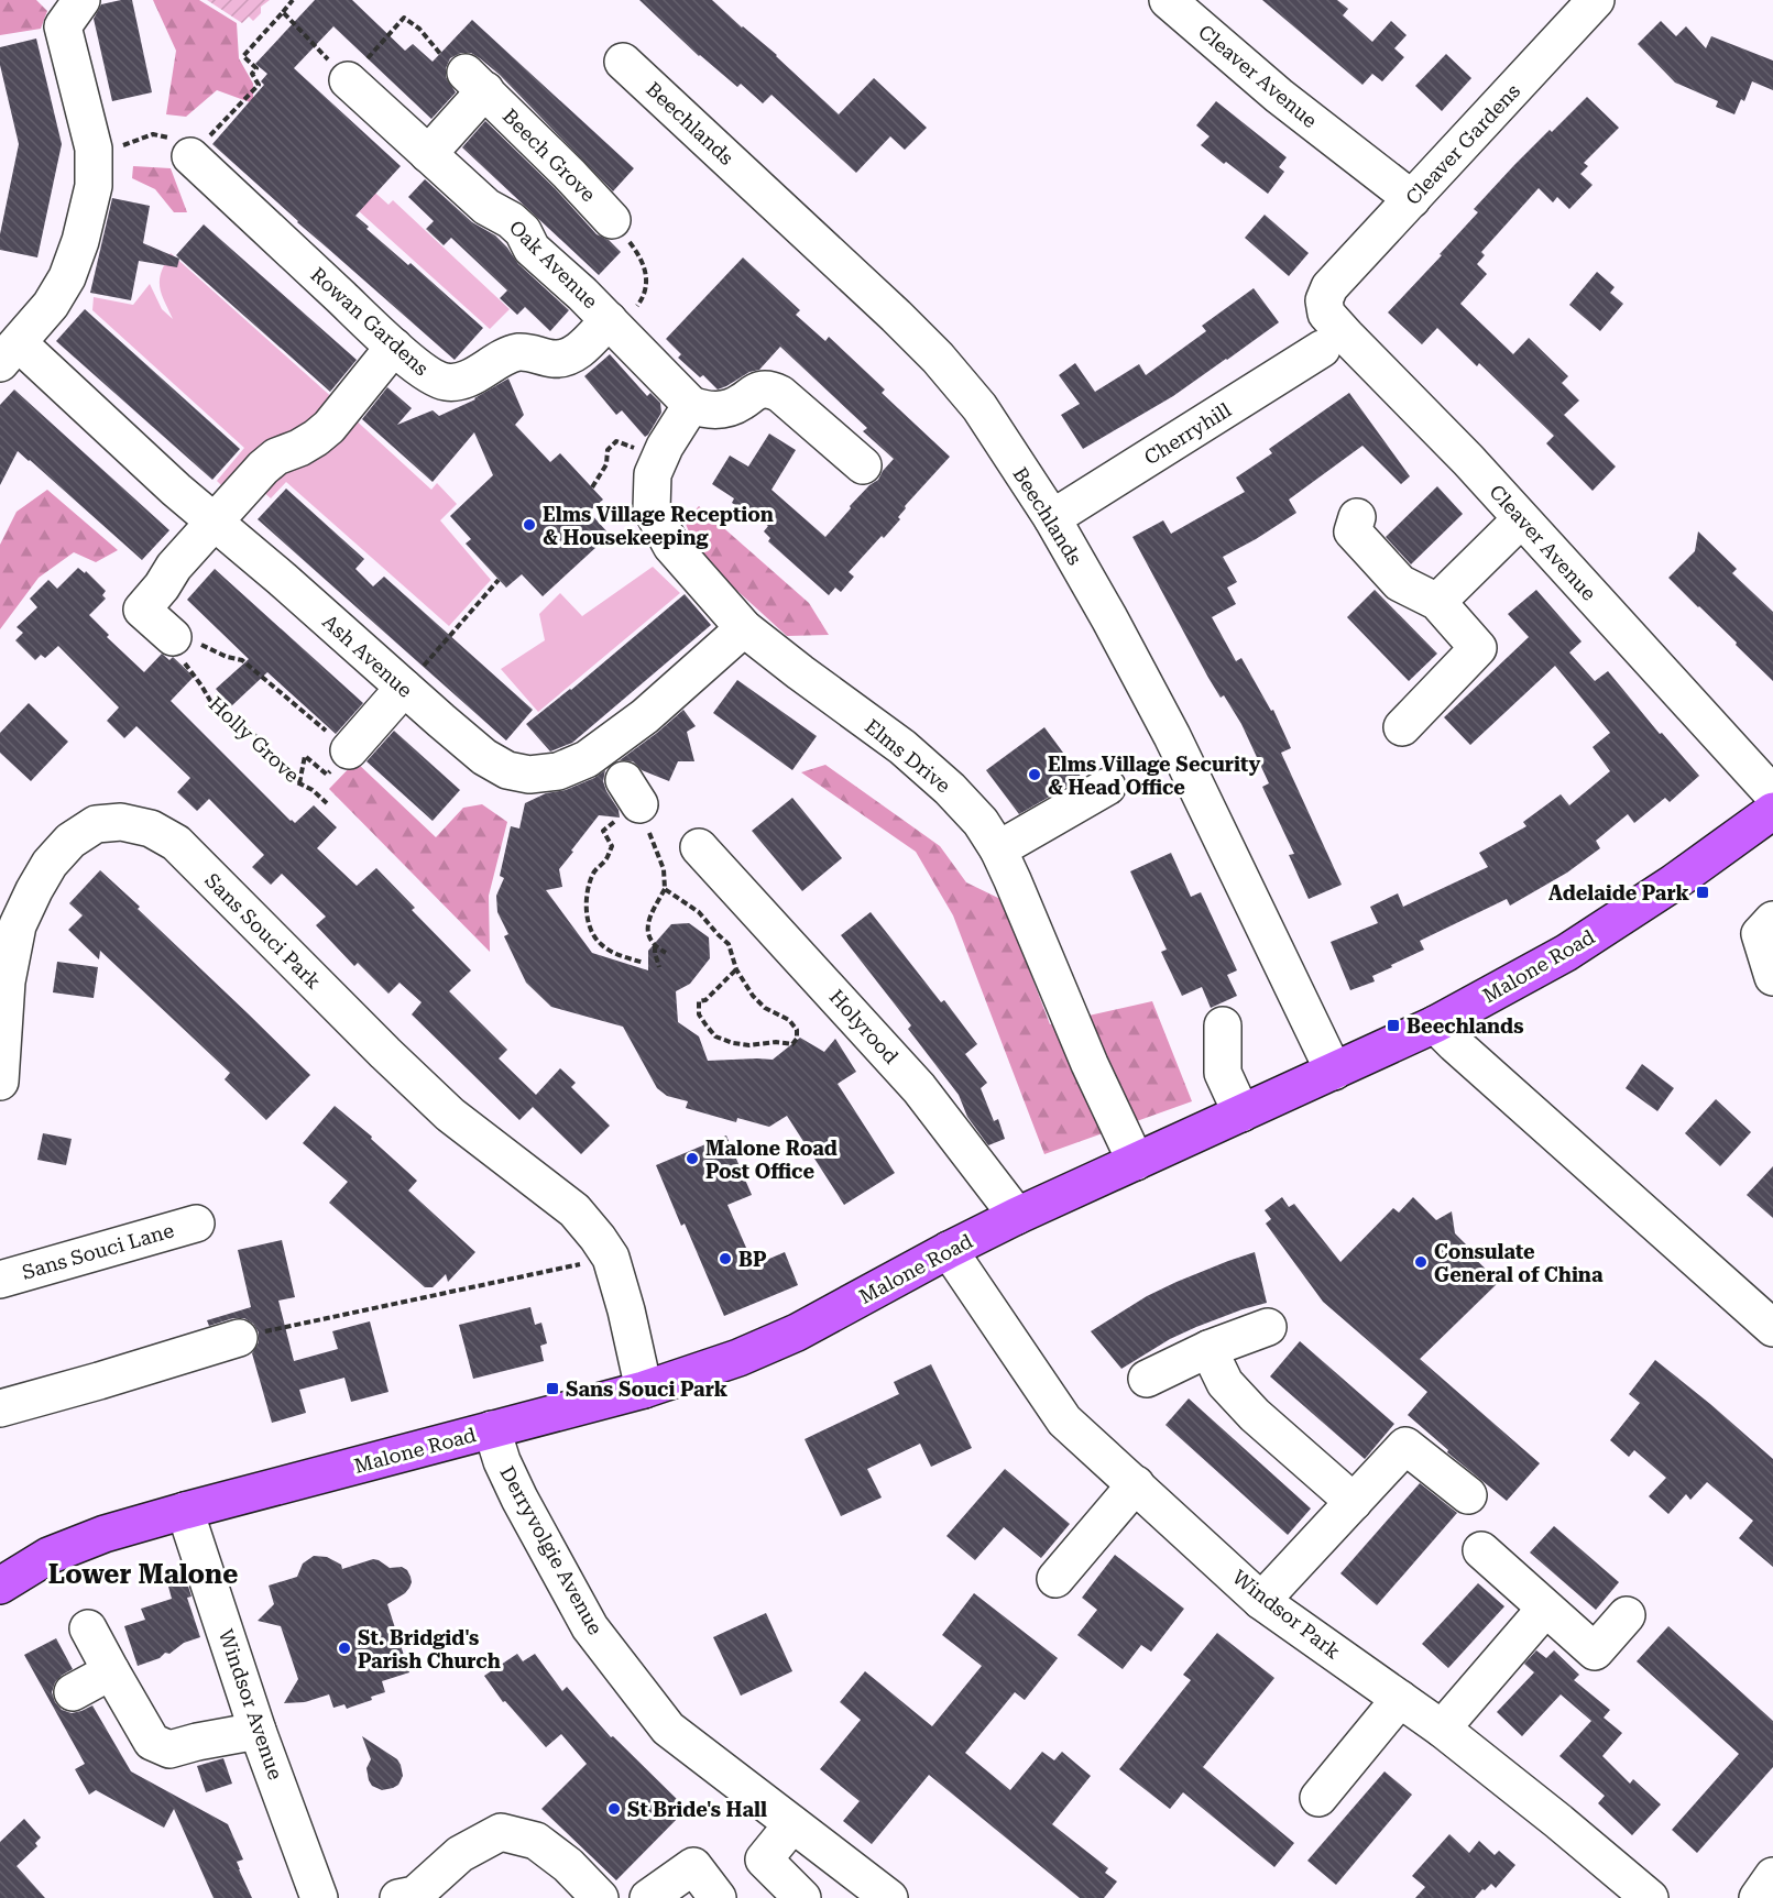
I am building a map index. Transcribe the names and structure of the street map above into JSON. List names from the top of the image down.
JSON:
{
  "streets": {
    "main road": ["Malone Road"],
    "street": [
      "Cleaver Avenue",
      "Beechlands",
      "Cleaver Gardens",
      "Beech Grove",
      "Oak Avenue",
      "Rowan Gardens",
      "Cherryhill",
      "Ash Avenue",
      "Elms Drive",
      "Sans Souci Park",
      "Holyrood",
      "Sans Souci Lane",
      "Derryvolgie Avenue",
      "Windsor Park",
      "Windsor Avenue"
    ],
    "path": ["Holly Grove"]
  },
  "crossings": [
    ["Cleaver Avenue", "Cleaver Gardens"],
    ["Beechlands", "Cherryhill"],
    ["Beechlands", "Malone Road"],
    ["Oak Avenue", "Rowan Gardens"],
    ["Oak Avenue", "Elms Drive"],
    ["Ash Avenue", "Elms Drive"],
    ["Elms Drive", "Malone Road"],
    ["Sans Souci Park", "Malone Road"],
    ["Malone Road", "Holyrood"],
    ["Malone Road", "Derryvolgie Avenue"],
    ["Malone Road", "Windsor Park"],
    ["Malone Road", "Windsor Avenue"]
  ],
  "districts": ["Lower Malone"],
  "places": {
    "other": [
      "Elms Village Reception & Housekeeping",
      "Elms Village Security & Head Office",
      "Malone Road Post Office",
      "BP",
      "Consulate General of China",
      "St. Bridgid's Parish Church",
      "St Bride's Hall"
    ],
    "transit": ["Adelaide Park", "Beechlands", "Sans Souci Park"]
  }
}
